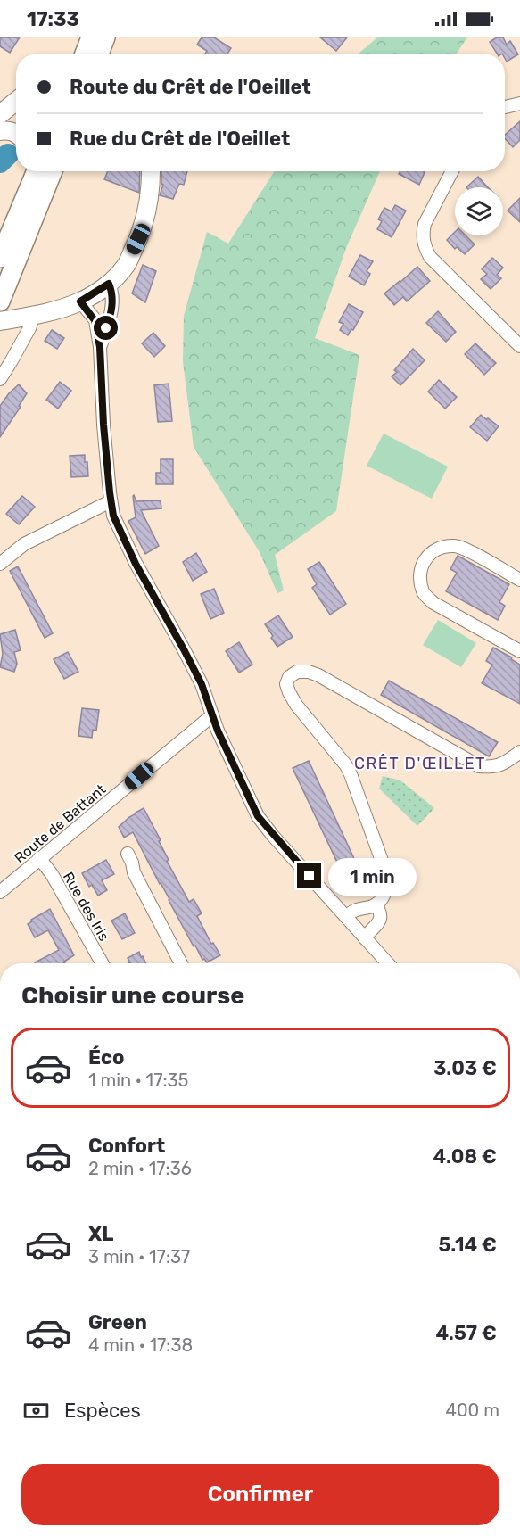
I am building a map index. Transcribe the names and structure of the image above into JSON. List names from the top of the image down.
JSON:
{
  "streets": {
    "street": ["Route de Battant", "Rue des Iris"]
  },
  "crossings": [
    ["Route de Battant", "Rue des Iris"]
  ],
  "districts": ["CRÊT D'ŒILLET"],
  "page": {
    "status": "17:33",
    "banner": ["Route du Crêt de l'Oeillet", "Rue du Crêt de l'Oeillet"],
    "bubble": "1 min",
    "heading": "Choisir une course",
    "list": [
      {
        "name": "Éco",
        "note": "1 min · 17:35",
        "value": "3.03 €"
      },
      {
        "name": "Confort",
        "note": "2 min · 17:36",
        "value": "4.08 €"
      },
      {
        "name": "XL",
        "note": "3 min · 17:37",
        "value": "5.14 €"
      },
      {
        "name": "Green",
        "note": "4 min · 17:38",
        "value": "4.57 €"
      }
    ],
    "pay": ["Espèces", "400 m"],
    "buttons": "Confirmer"
  }
}
